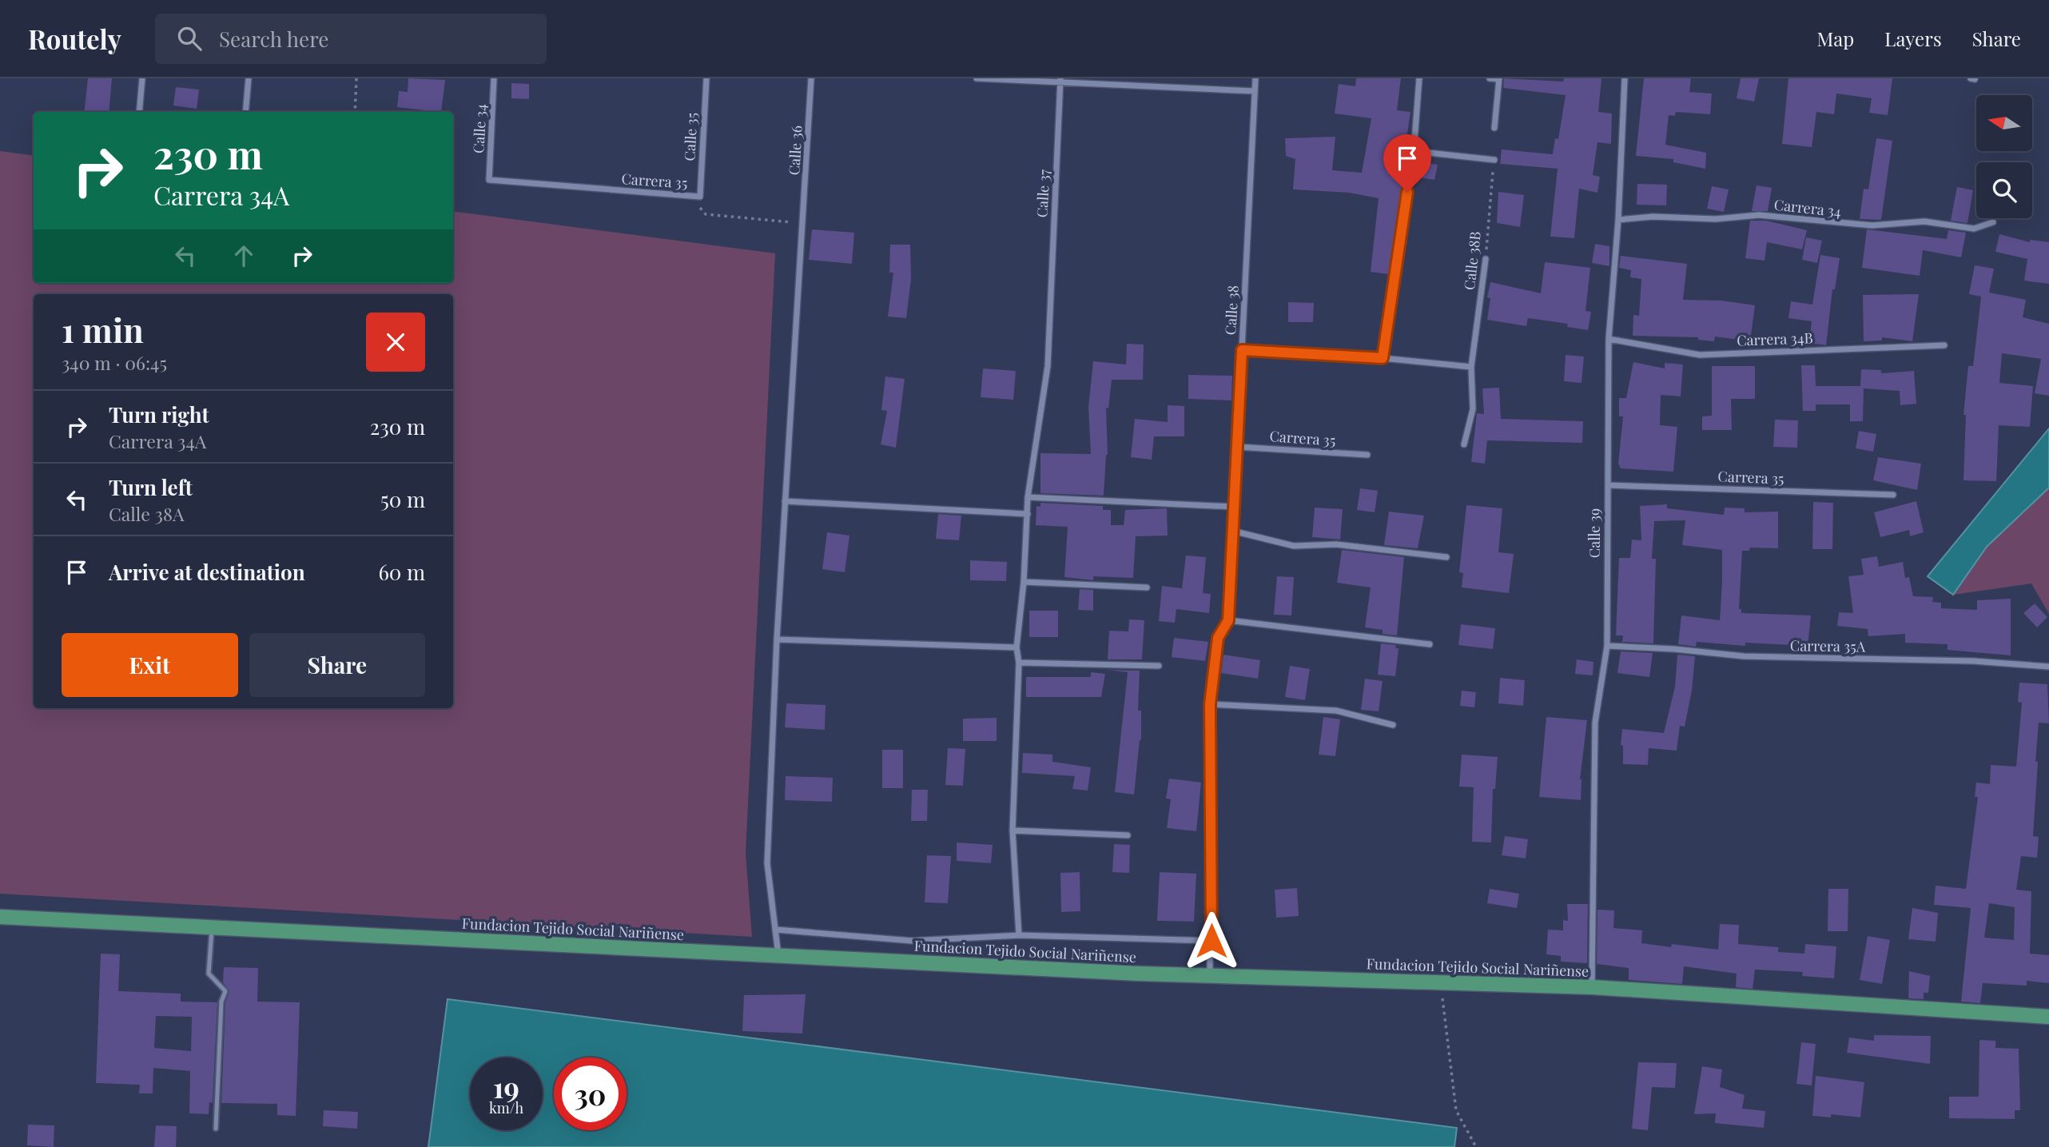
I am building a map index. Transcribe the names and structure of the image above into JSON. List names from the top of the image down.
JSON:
{
  "streets": {
    "main road": ["Fundacion Tejido Social Nariñense"],
    "street": [
      "Calle 34",
      "Calle 35",
      "Calle 36",
      "Carrera 35",
      "Calle 37",
      "Carrera 34",
      "Calle 38B",
      "Calle 38",
      "Carrera 34B",
      "Calle 39",
      "Carrera 35A"
    ]
  },
  "crossings": [
    ["Calle 34", "Carrera 35"],
    ["Calle 35", "Carrera 35"],
    ["Calle 36", "Carrera 35"],
    ["Calle 36", "Fundacion Tejido Social Nariñense"],
    ["Carrera 35", "Calle 38"],
    ["Carrera 35", "Calle 39"],
    ["Carrera 34", "Calle 39"],
    ["Calle 38", "Fundacion Tejido Social Nariñense"],
    ["Carrera 34B", "Calle 39"],
    ["Calle 39", "Carrera 35A"],
    ["Calle 39", "Fundacion Tejido Social Nariñense"]
  ],
  "north": "left",
  "page": {
    "header": "Routely",
    "search": "Search here",
    "nav": ["Map", "Layers", "Share"],
    "turn": ["230 m", "Carrera 34A"],
    "heading": ["1 min", "340 m · 06:45"],
    "list": [
      {
        "name": "Turn right",
        "note": "Carrera 34A",
        "value": "230 m"
      },
      {
        "name": "Turn left",
        "note": "Calle 38A",
        "value": "50 m"
      },
      {
        "name": "Arrive at destination",
        "value": "60 m"
      }
    ],
    "buttons": ["Exit", "Share"],
    "speed": "19 km/h",
    "limit": "30"
  }
}
